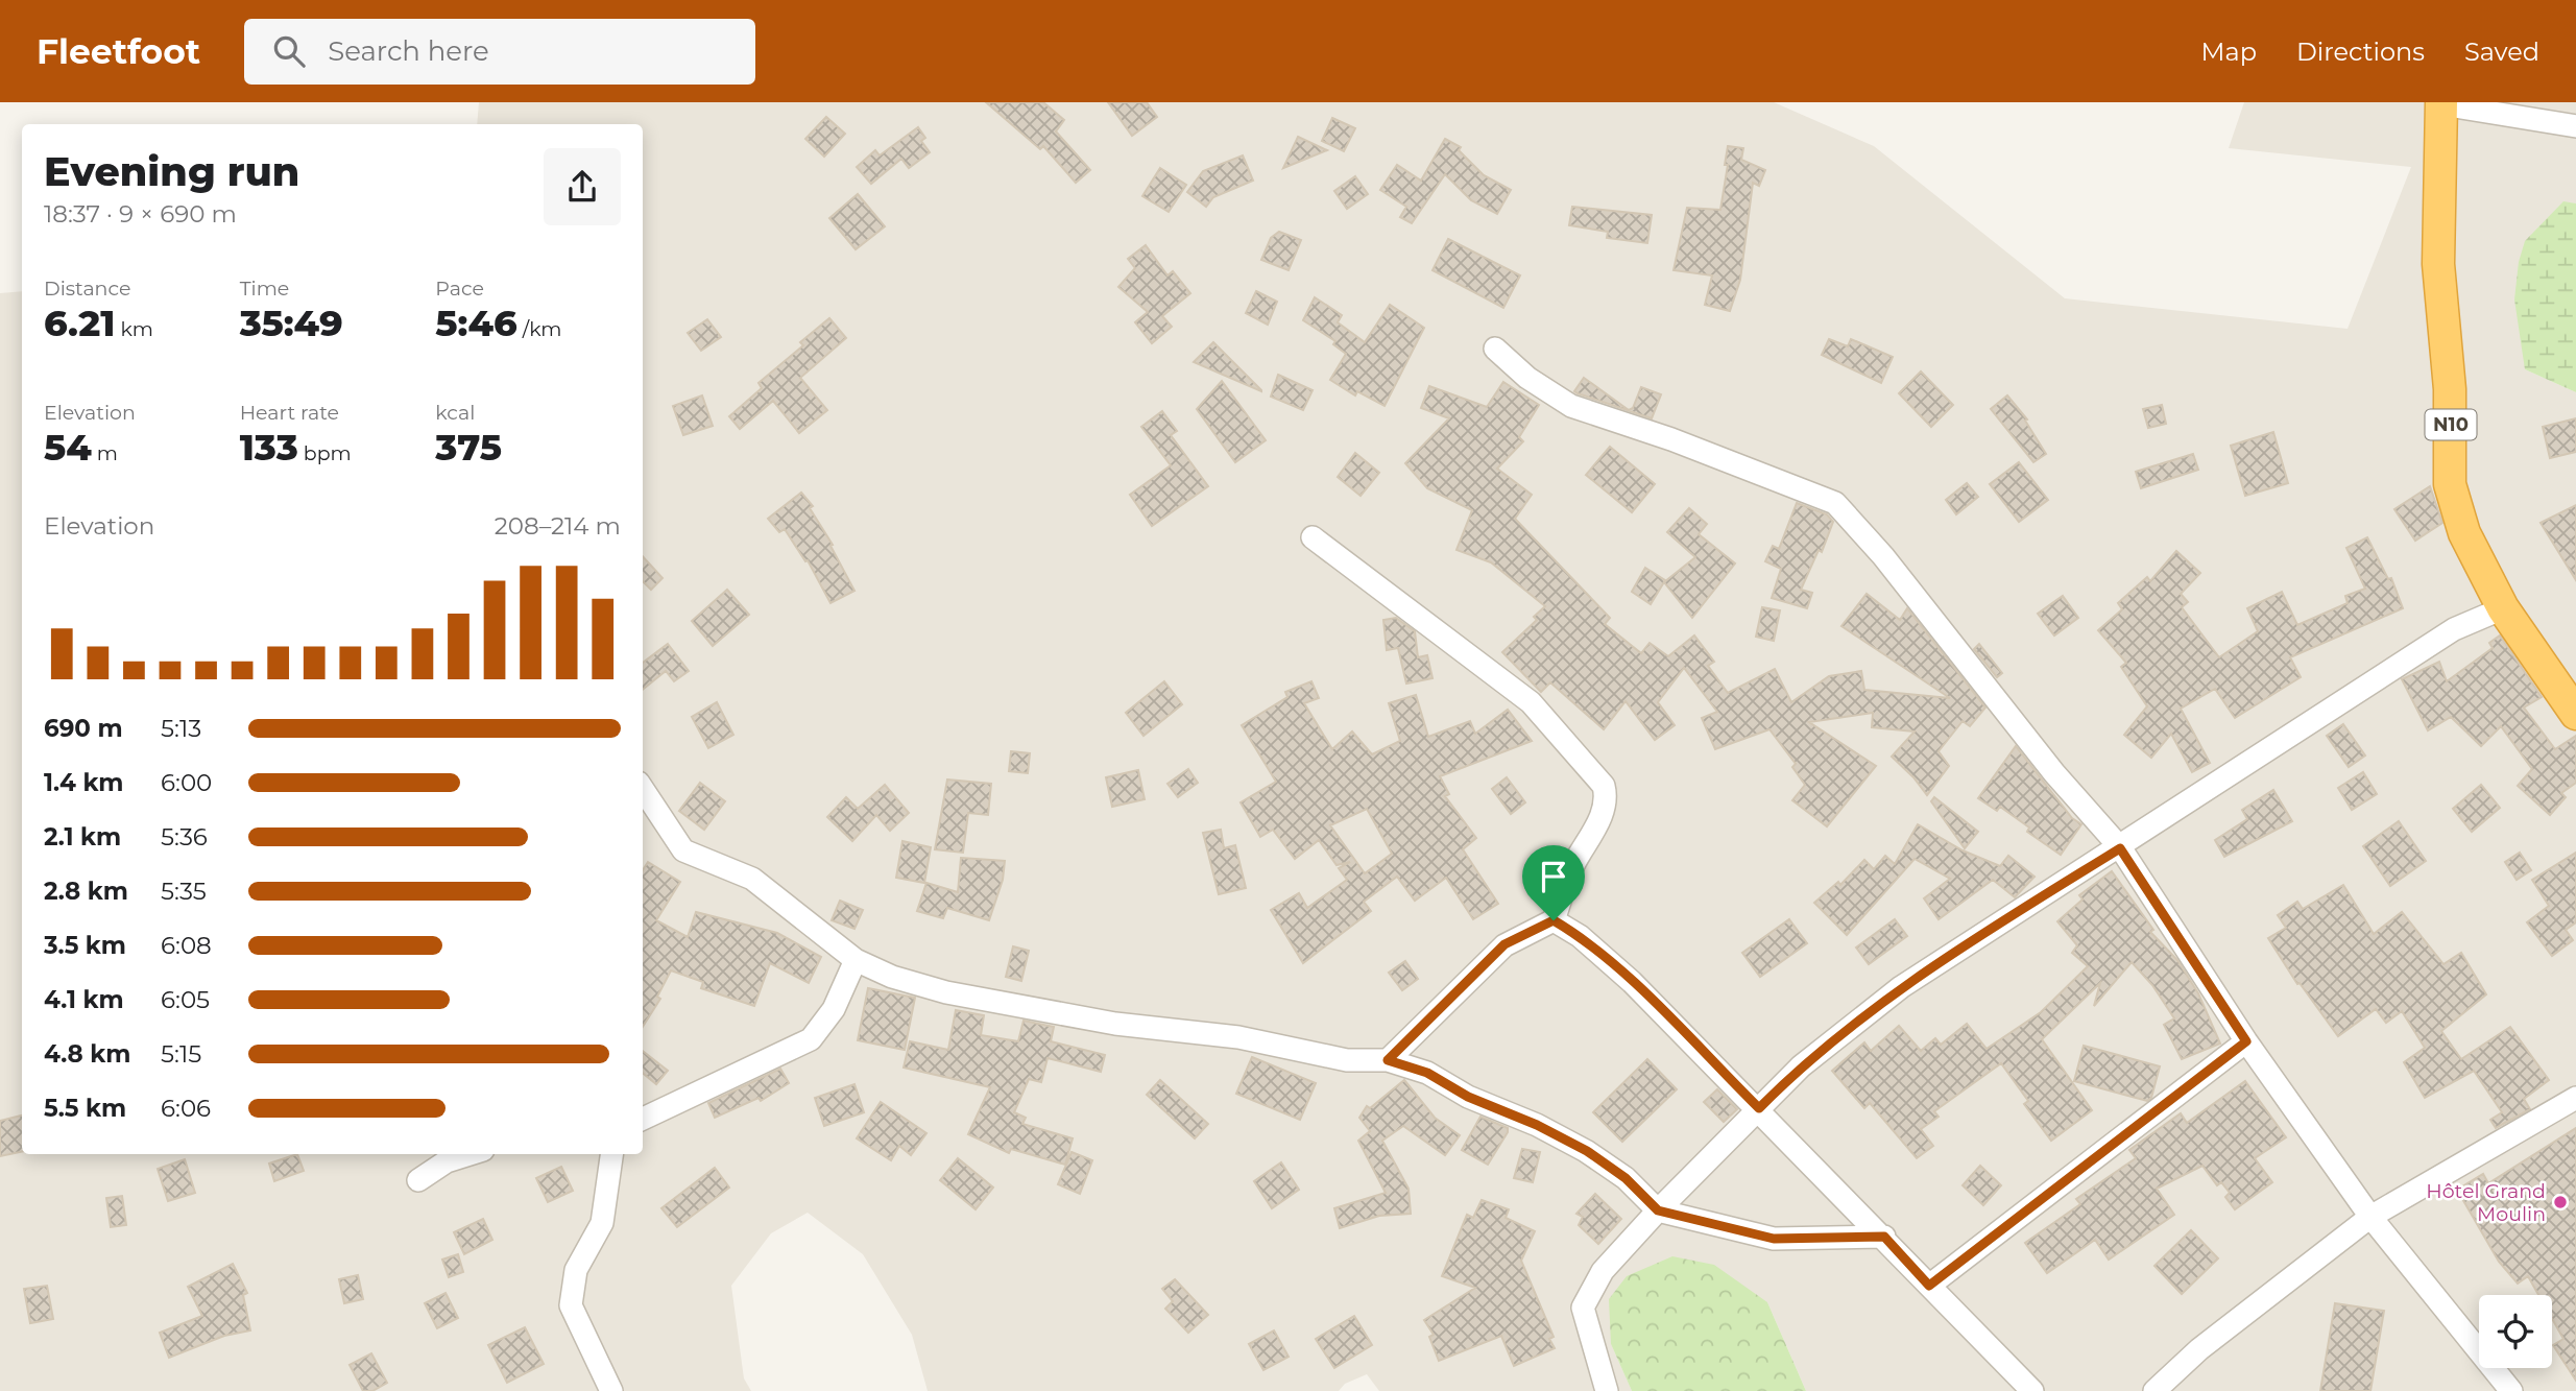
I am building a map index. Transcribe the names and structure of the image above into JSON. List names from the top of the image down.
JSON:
{
  "streets": {
    "highway": ["N10"]
  },
  "places": ["Hôtel Grand Moulin"],
  "page": {
    "header": "Fleetfoot",
    "search": "Search here",
    "nav": ["Map", "Directions", "Saved"],
    "heading": ["Evening run", "18:37 · 9 × 690 m"],
    "stats": [
      ["Distance", "6.21 km"],
      ["Time", "35:49"],
      ["Pace", "5:46 /km"],
      ["Elevation", "54 m"],
      ["Heart rate", "133 bpm"],
      ["kcal", "375"]
    ],
    "chart": ["Elevation", "208–214 m"],
    "list": [
      {
        "name": "690 m",
        "note": "5:13"
      },
      {
        "name": "1.4 km",
        "note": "6:00"
      },
      {
        "name": "2.1 km",
        "note": "5:36"
      },
      {
        "name": "2.8 km",
        "note": "5:35"
      },
      {
        "name": "3.5 km",
        "note": "6:08"
      },
      {
        "name": "4.1 km",
        "note": "6:05"
      },
      {
        "name": "4.8 km",
        "note": "5:15"
      },
      {
        "name": "5.5 km",
        "note": "6:06"
      }
    ]
  }
}
